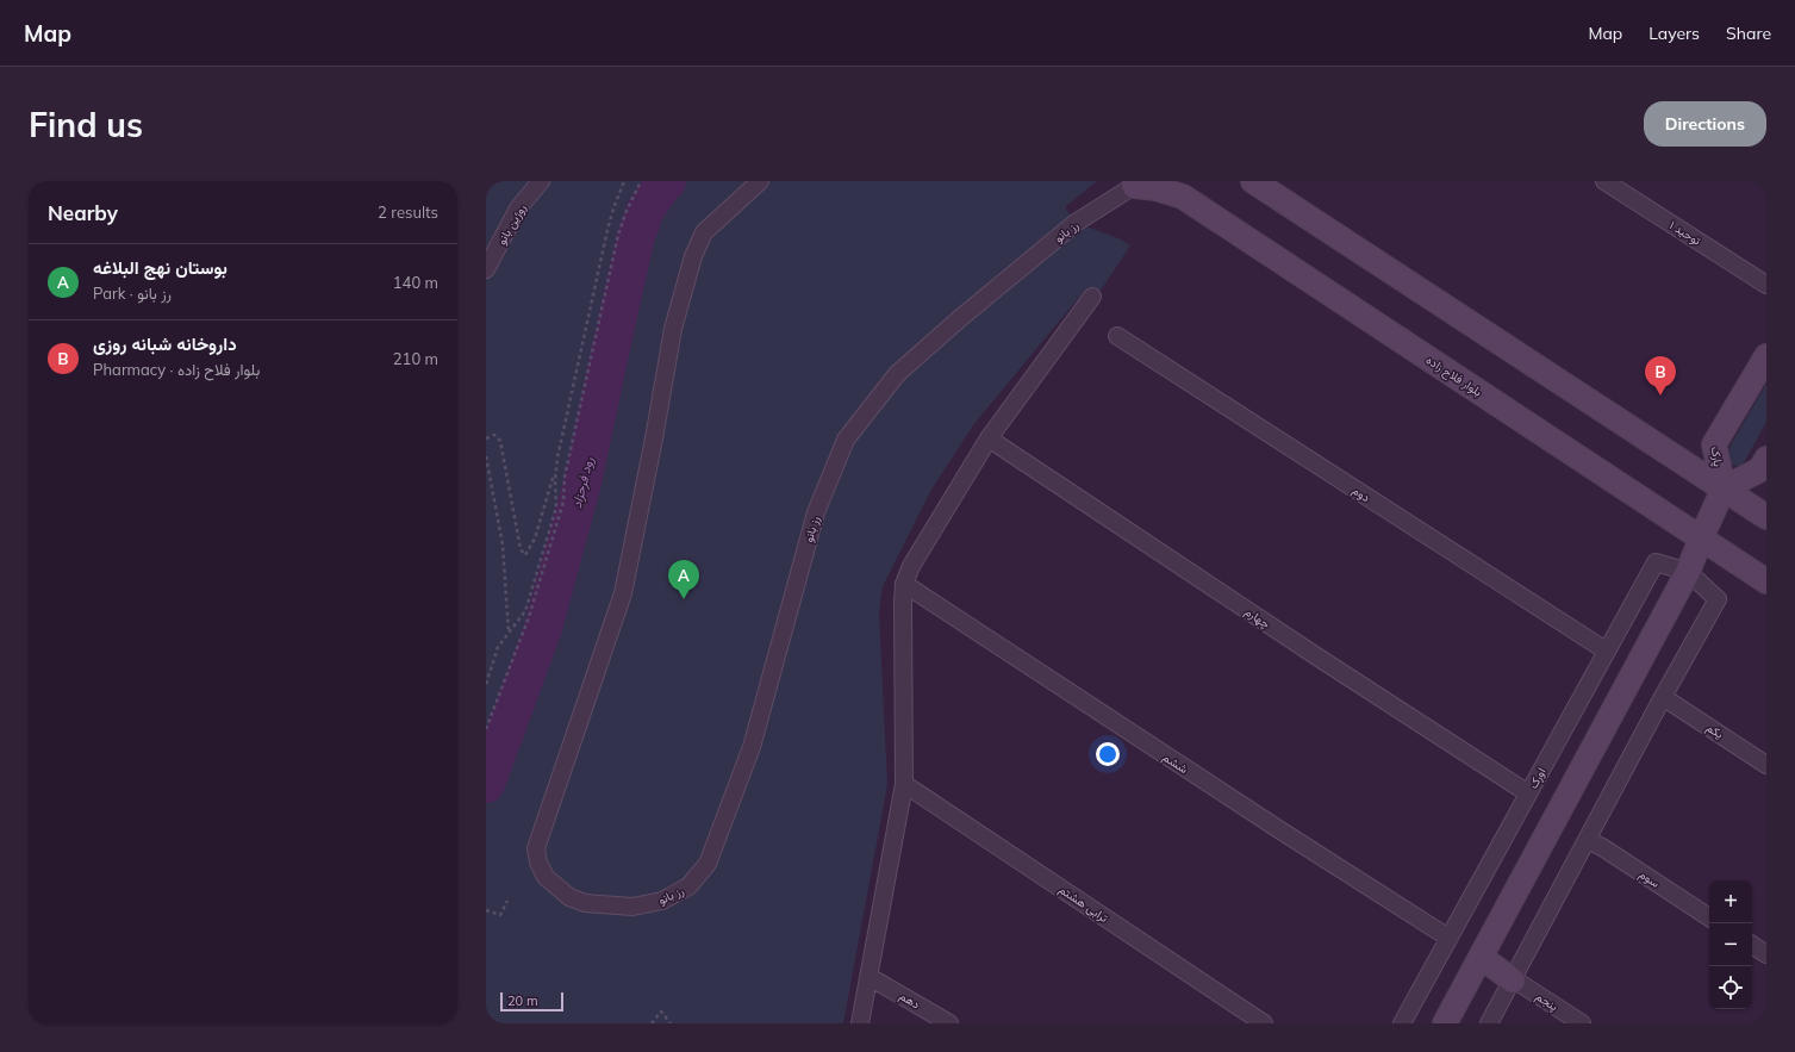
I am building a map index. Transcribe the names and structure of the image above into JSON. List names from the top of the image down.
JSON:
{
  "streets": {
    "main road": ["بلوار فلاح زاده", "پارک"],
    "street": [
      "روژین بانو",
      "رز بانو",
      "توحید ۱",
      "دوم",
      "چهارم",
      "یکم",
      "ششم",
      "اورک",
      "سوم",
      "ترابی هشتم",
      "دهم",
      "پنجم"
    ]
  },
  "crossings": [
    ["رز بانو", "بلوار فلاح زاده"],
    ["دوم", "اورک"],
    ["چهارم", "اورک"],
    ["یکم", "اورک"],
    ["ششم", "اورک"],
    ["اورک", "سوم"],
    ["اورک", "پنجم"]
  ],
  "water": ["رود فرحزاد"],
  "scale_bar": "20 m",
  "page": {
    "header": "Map",
    "nav": ["Map", "Layers", "Share"],
    "buttons": "Directions",
    "title": "Find us",
    "heading": ["Nearby", "2 results"],
    "list": [
      {
        "mark": "A",
        "name": "بوستان نهج البلاغه",
        "note": "Park · رز بانو",
        "value": "140 m"
      },
      {
        "mark": "B",
        "name": "داروخانه شبانه روزی",
        "note": "Pharmacy · بلوار فلاح زاده",
        "value": "210 m"
      }
    ],
    "pins": ["B", "A"],
    "map_buttons": ["+", "−"],
    "scale": "20 m"
  }
}
